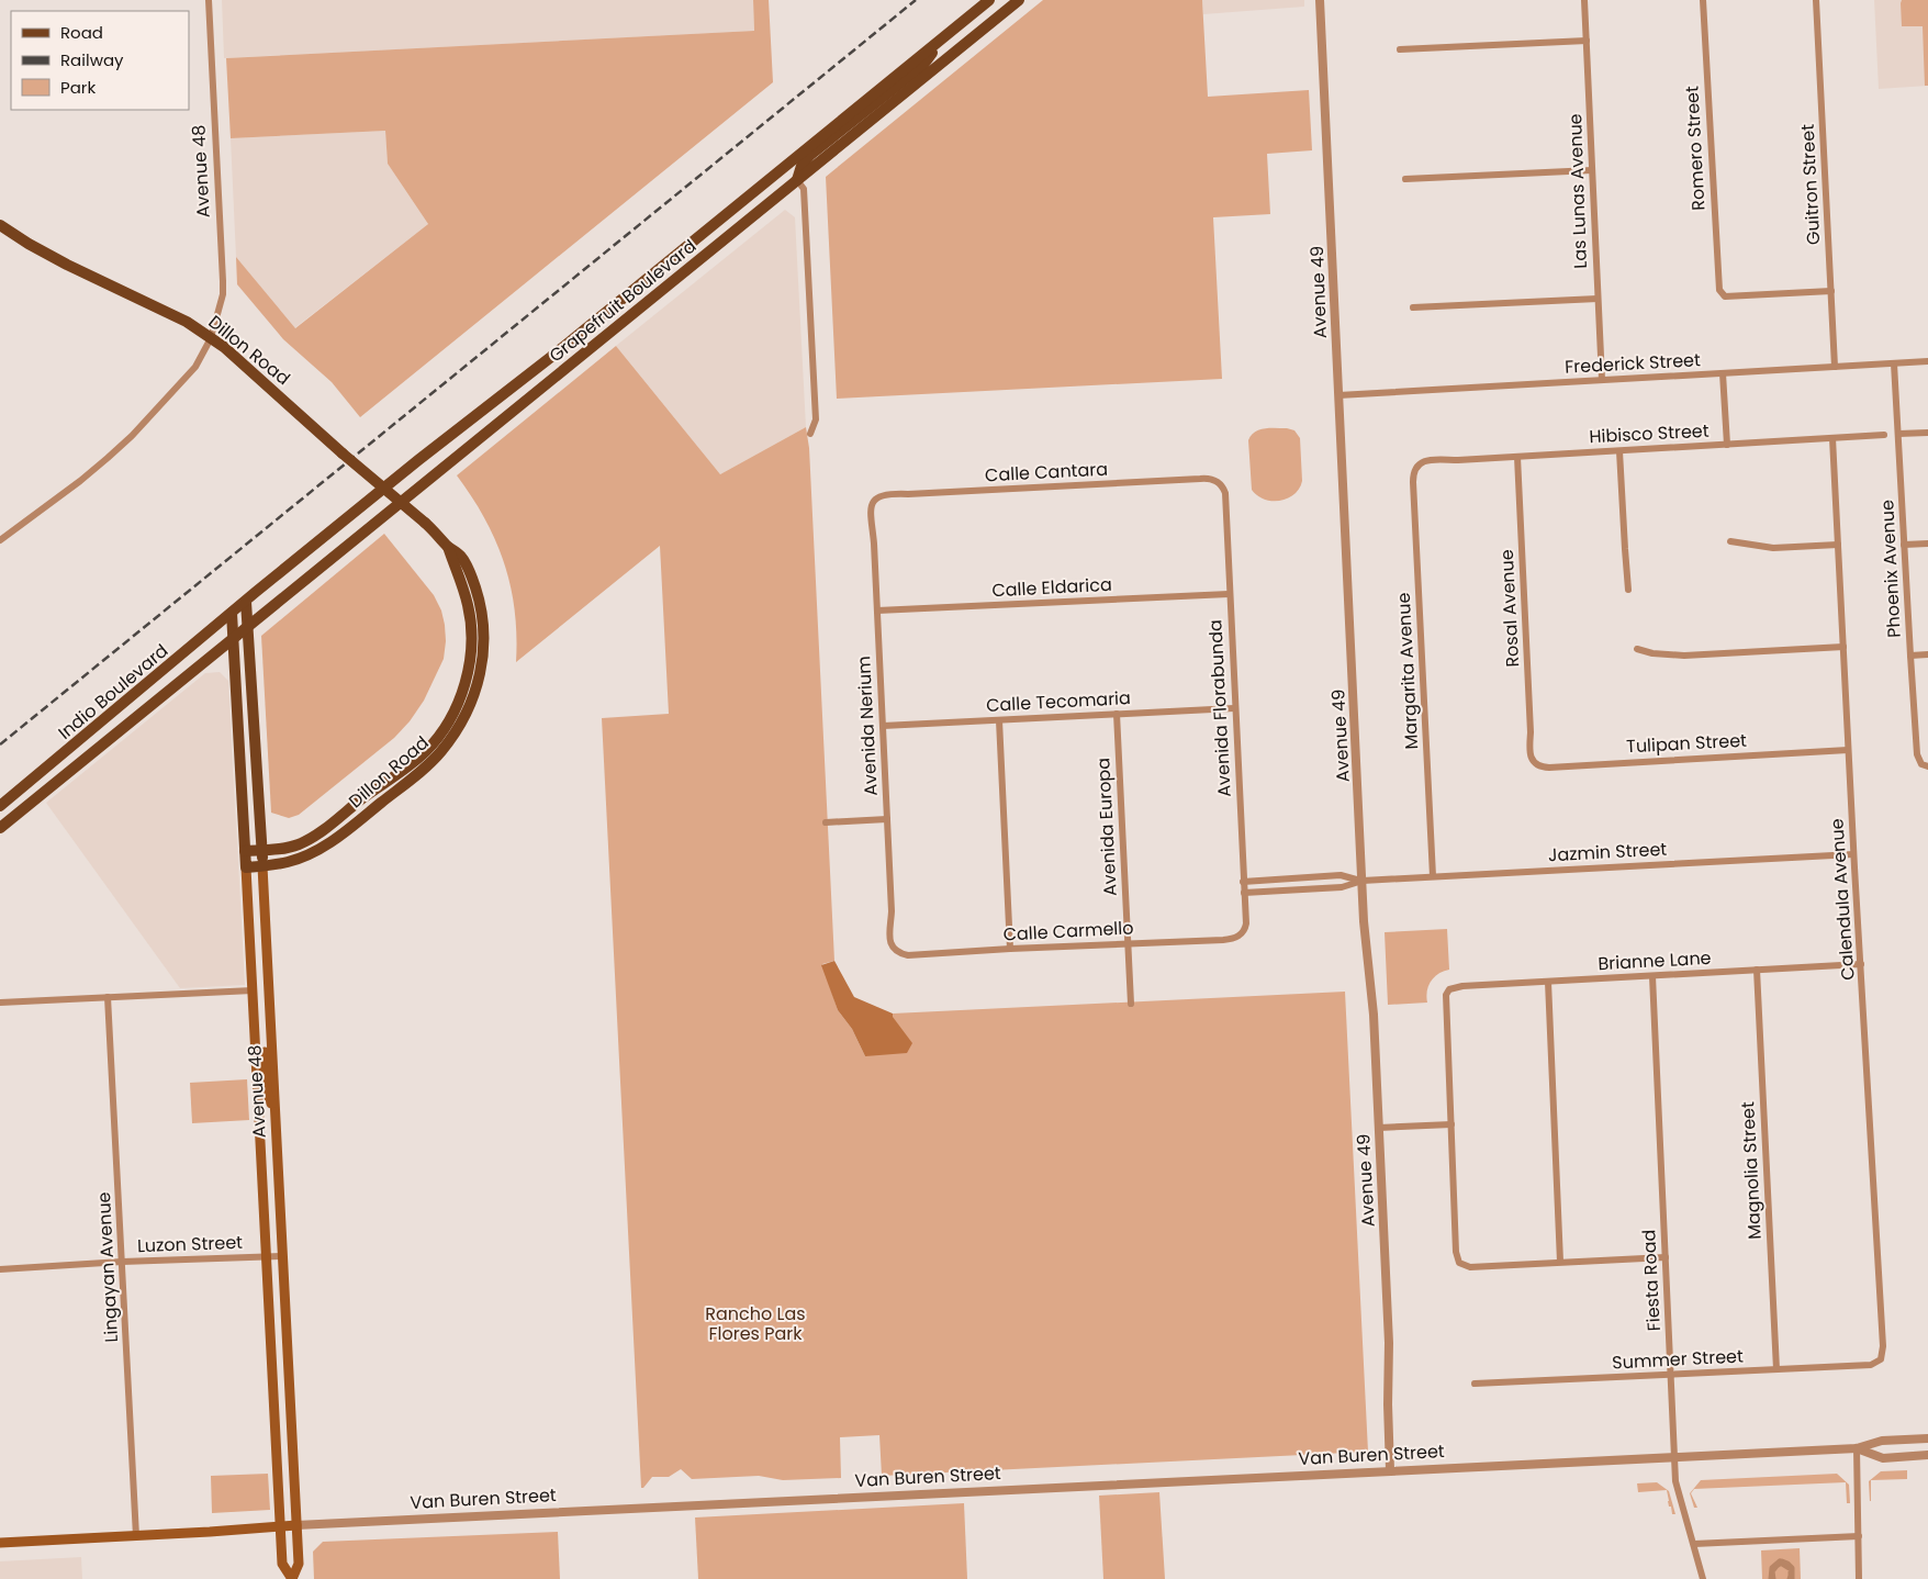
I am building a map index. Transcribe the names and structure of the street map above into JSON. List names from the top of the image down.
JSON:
{
  "streets": {
    "main road": [
      "Avenue 48",
      "Grapefruit Boulevard",
      "Dillon Road",
      "Indio Boulevard",
      "Van Buren Street"
    ],
    "street": [
      "Romero Street",
      "Guitron Street",
      "Las Lunas Avenue",
      "Avenue 49",
      "Frederick Street",
      "Hibisco Street",
      "Calle Cantara",
      "Phoenix Avenue",
      "Calle Eldarica",
      "Rosal Avenue",
      "Margarita Avenue",
      "Calle Tecomaria",
      "Avenida Florabunda",
      "Avenida Nerium",
      "Tulipan Street",
      "Avenida Europa",
      "Jazmin Street",
      "Calendula Avenue",
      "Calle Carmello",
      "Brianne Lane",
      "Magnolia Street",
      "Luzon Street",
      "Lingayan Avenue",
      "Fiesta Road",
      "Summer Street"
    ]
  },
  "crossings": [
    ["Romero Street", "Guitron Street"],
    ["Avenue 48", "Grapefruit Boulevard"],
    ["Avenue 48", "Dillon Road"],
    ["Avenue 48", "Indio Boulevard"],
    ["Avenue 48", "Luzon Street"],
    ["Avenue 48", "Van Buren Street"],
    ["Guitron Street", "Frederick Street"],
    ["Las Lunas Avenue", "Frederick Street"],
    ["Avenue 49", "Frederick Street"],
    ["Avenue 49", "Jazmin Street"],
    ["Avenue 49", "Van Buren Street"],
    ["Grapefruit Boulevard", "Indio Boulevard"],
    ["Frederick Street", "Phoenix Avenue"],
    ["Hibisco Street", "Rosal Avenue"],
    ["Hibisco Street", "Margarita Avenue"],
    ["Hibisco Street", "Calendula Avenue"],
    ["Calle Cantara", "Avenida Florabunda"],
    ["Calle Cantara", "Avenida Nerium"],
    ["Calle Eldarica", "Avenida Florabunda"],
    ["Calle Eldarica", "Avenida Nerium"],
    ["Rosal Avenue", "Tulipan Street"],
    ["Margarita Avenue", "Jazmin Street"],
    ["Calle Tecomaria", "Avenida Florabunda"],
    ["Calle Tecomaria", "Avenida Nerium"],
    ["Calle Tecomaria", "Avenida Europa"],
    ["Avenida Florabunda", "Calle Carmello"],
    ["Avenida Nerium", "Calle Carmello"],
    ["Tulipan Street", "Calendula Avenue"],
    ["Avenida Europa", "Calle Carmello"],
    ["Jazmin Street", "Calendula Avenue"],
    ["Calendula Avenue", "Brianne Lane"],
    ["Calendula Avenue", "Summer Street"],
    ["Brianne Lane", "Magnolia Street"],
    ["Brianne Lane", "Fiesta Road"],
    ["Magnolia Street", "Summer Street"],
    ["Luzon Street", "Lingayan Avenue"],
    ["Lingayan Avenue", "Van Buren Street"],
    ["Fiesta Road", "Summer Street"],
    ["Fiesta Road", "Van Buren Street"]
  ],
  "parks": ["Rancho Las Flores Park"],
  "legend": ["Road", "Railway", "Park"]
}
